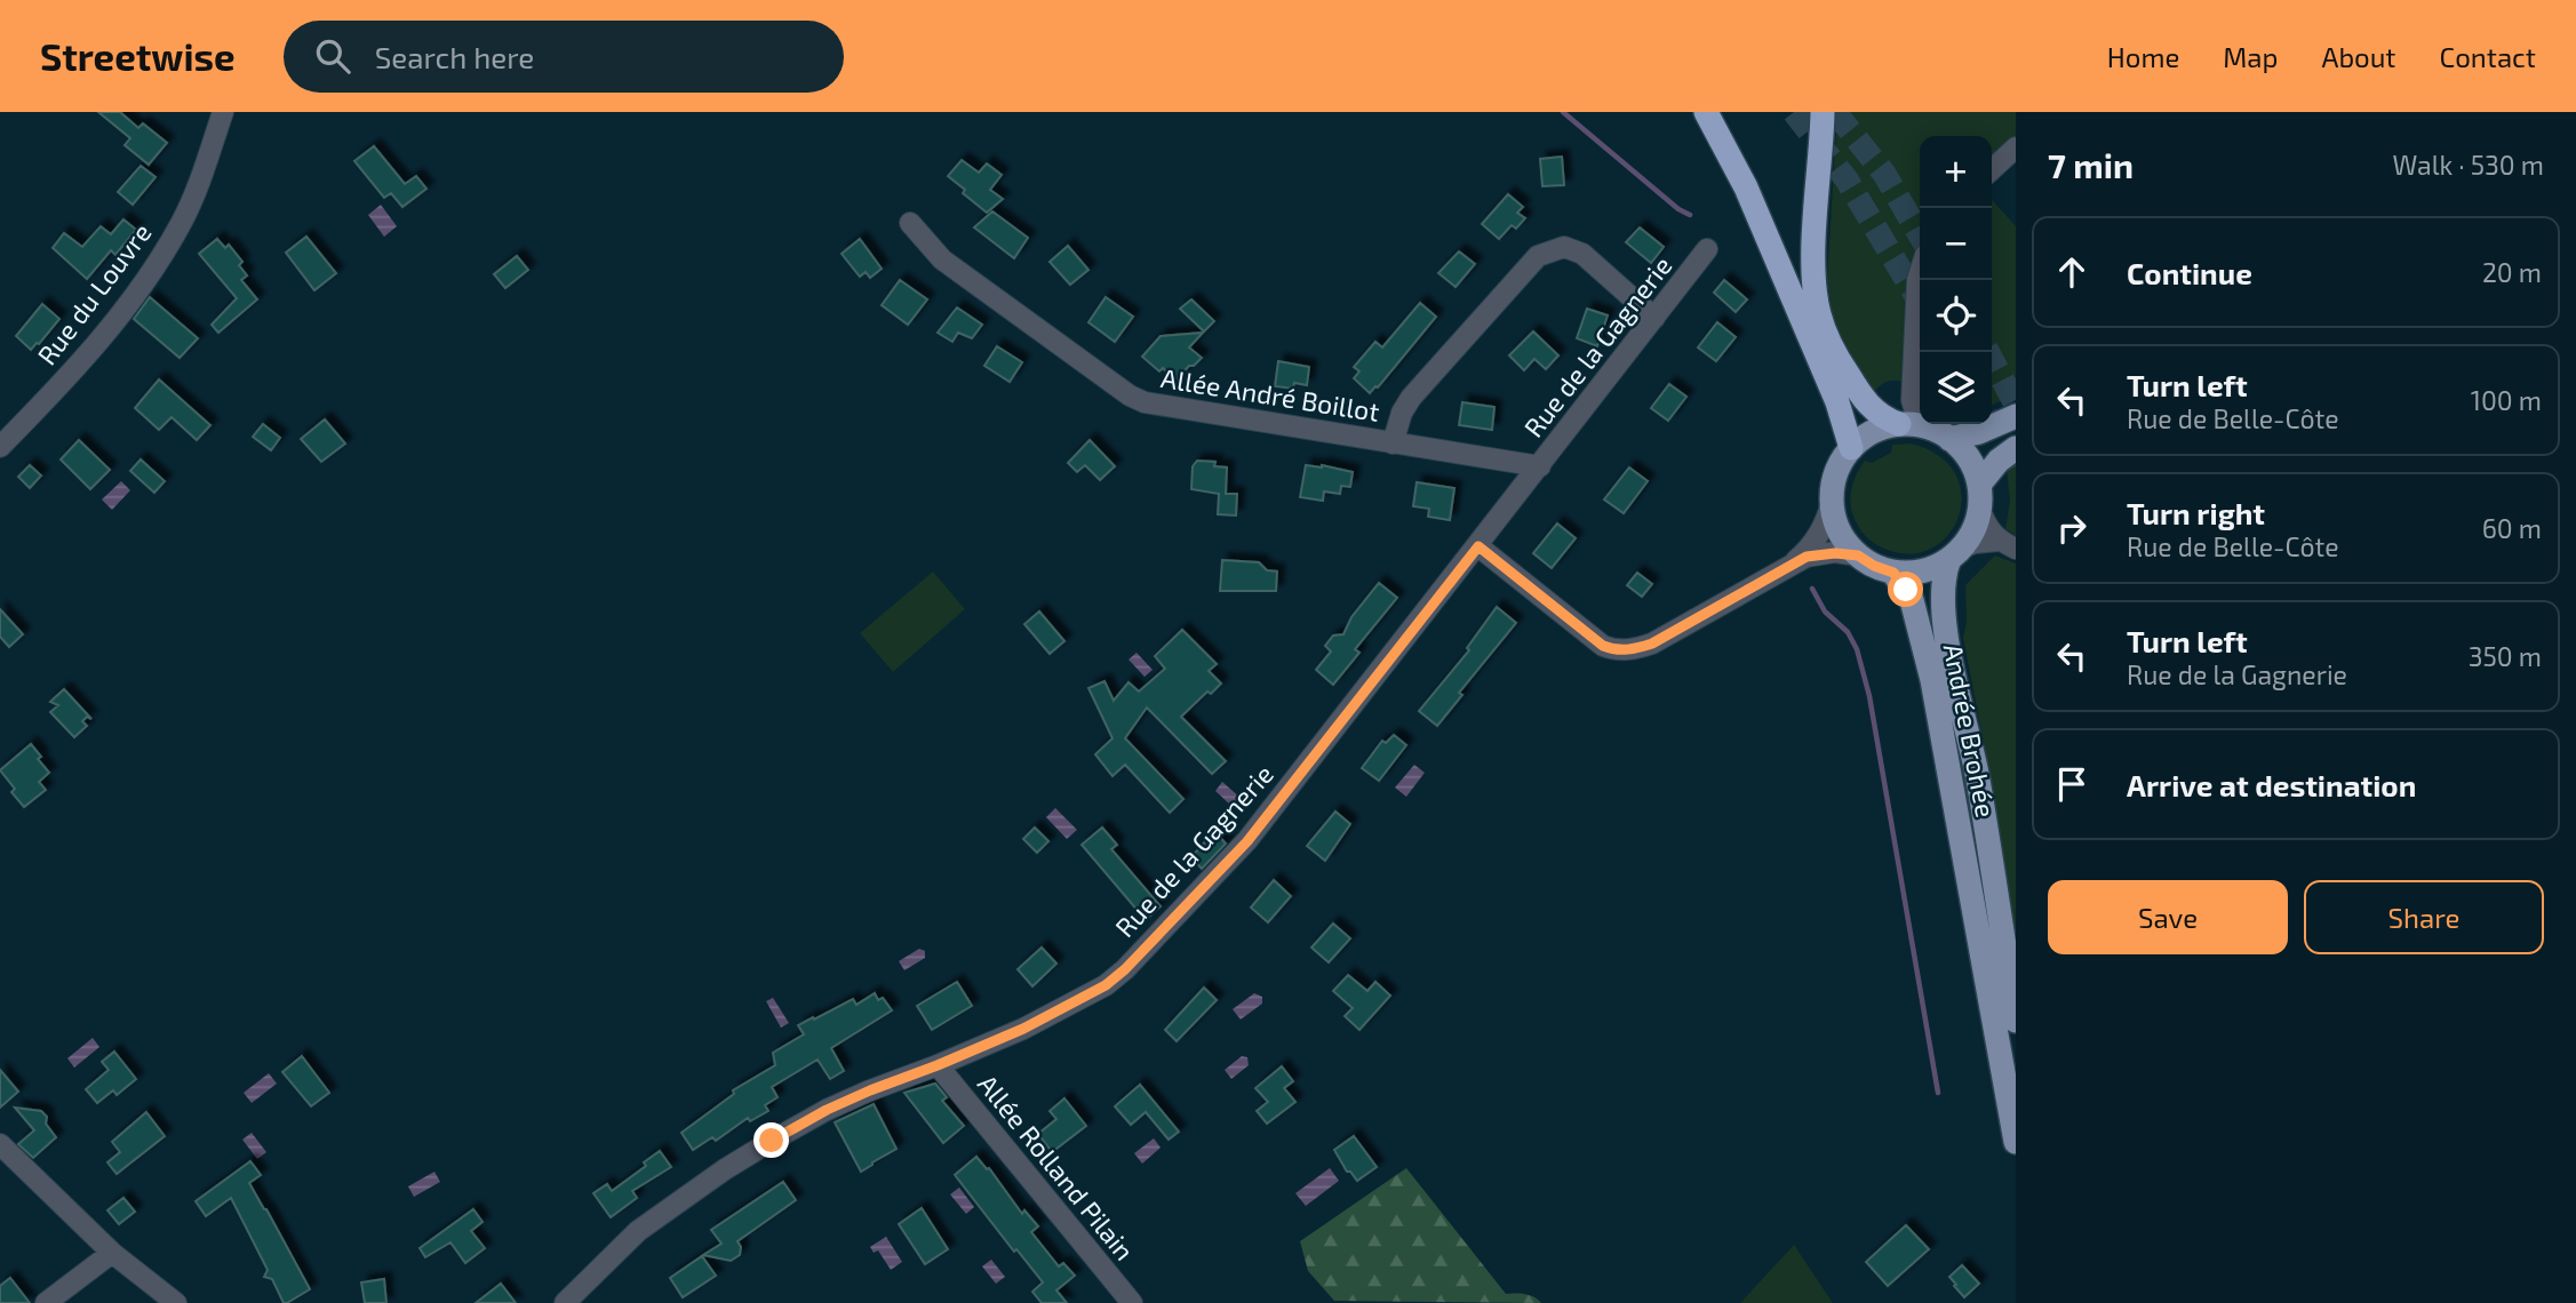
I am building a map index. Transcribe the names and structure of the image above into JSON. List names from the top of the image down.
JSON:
{
  "streets": {
    "main road": ["Andrée Brohée"],
    "street": [
      "Rue du Louvre",
      "Rue de la Gagnerie",
      "Allée André Boillot",
      "Allée Rolland Pilain"
    ]
  },
  "crossings": [
    ["Rue de la Gagnerie", "Allée André Boillot"],
    ["Rue de la Gagnerie", "Allée Rolland Pilain"]
  ],
  "page": {
    "header": "Streetwise",
    "search": "Search here",
    "nav": [
      "Home",
      "Map",
      "About",
      "Contact"
    ],
    "heading": ["7 min", "Walk · 530 m"],
    "map_buttons": ["+", "−"],
    "list": [
      ["Continue", "20 m"],
      ["Turn left", "Rue de Belle-Côte", "100 m"],
      ["Turn right", "Rue de Belle-Côte", "60 m"],
      ["Turn left", "Rue de la Gagnerie", "350 m"],
      "Arrive at destination"
    ],
    "buttons": ["Save", "Share"]
  }
}
